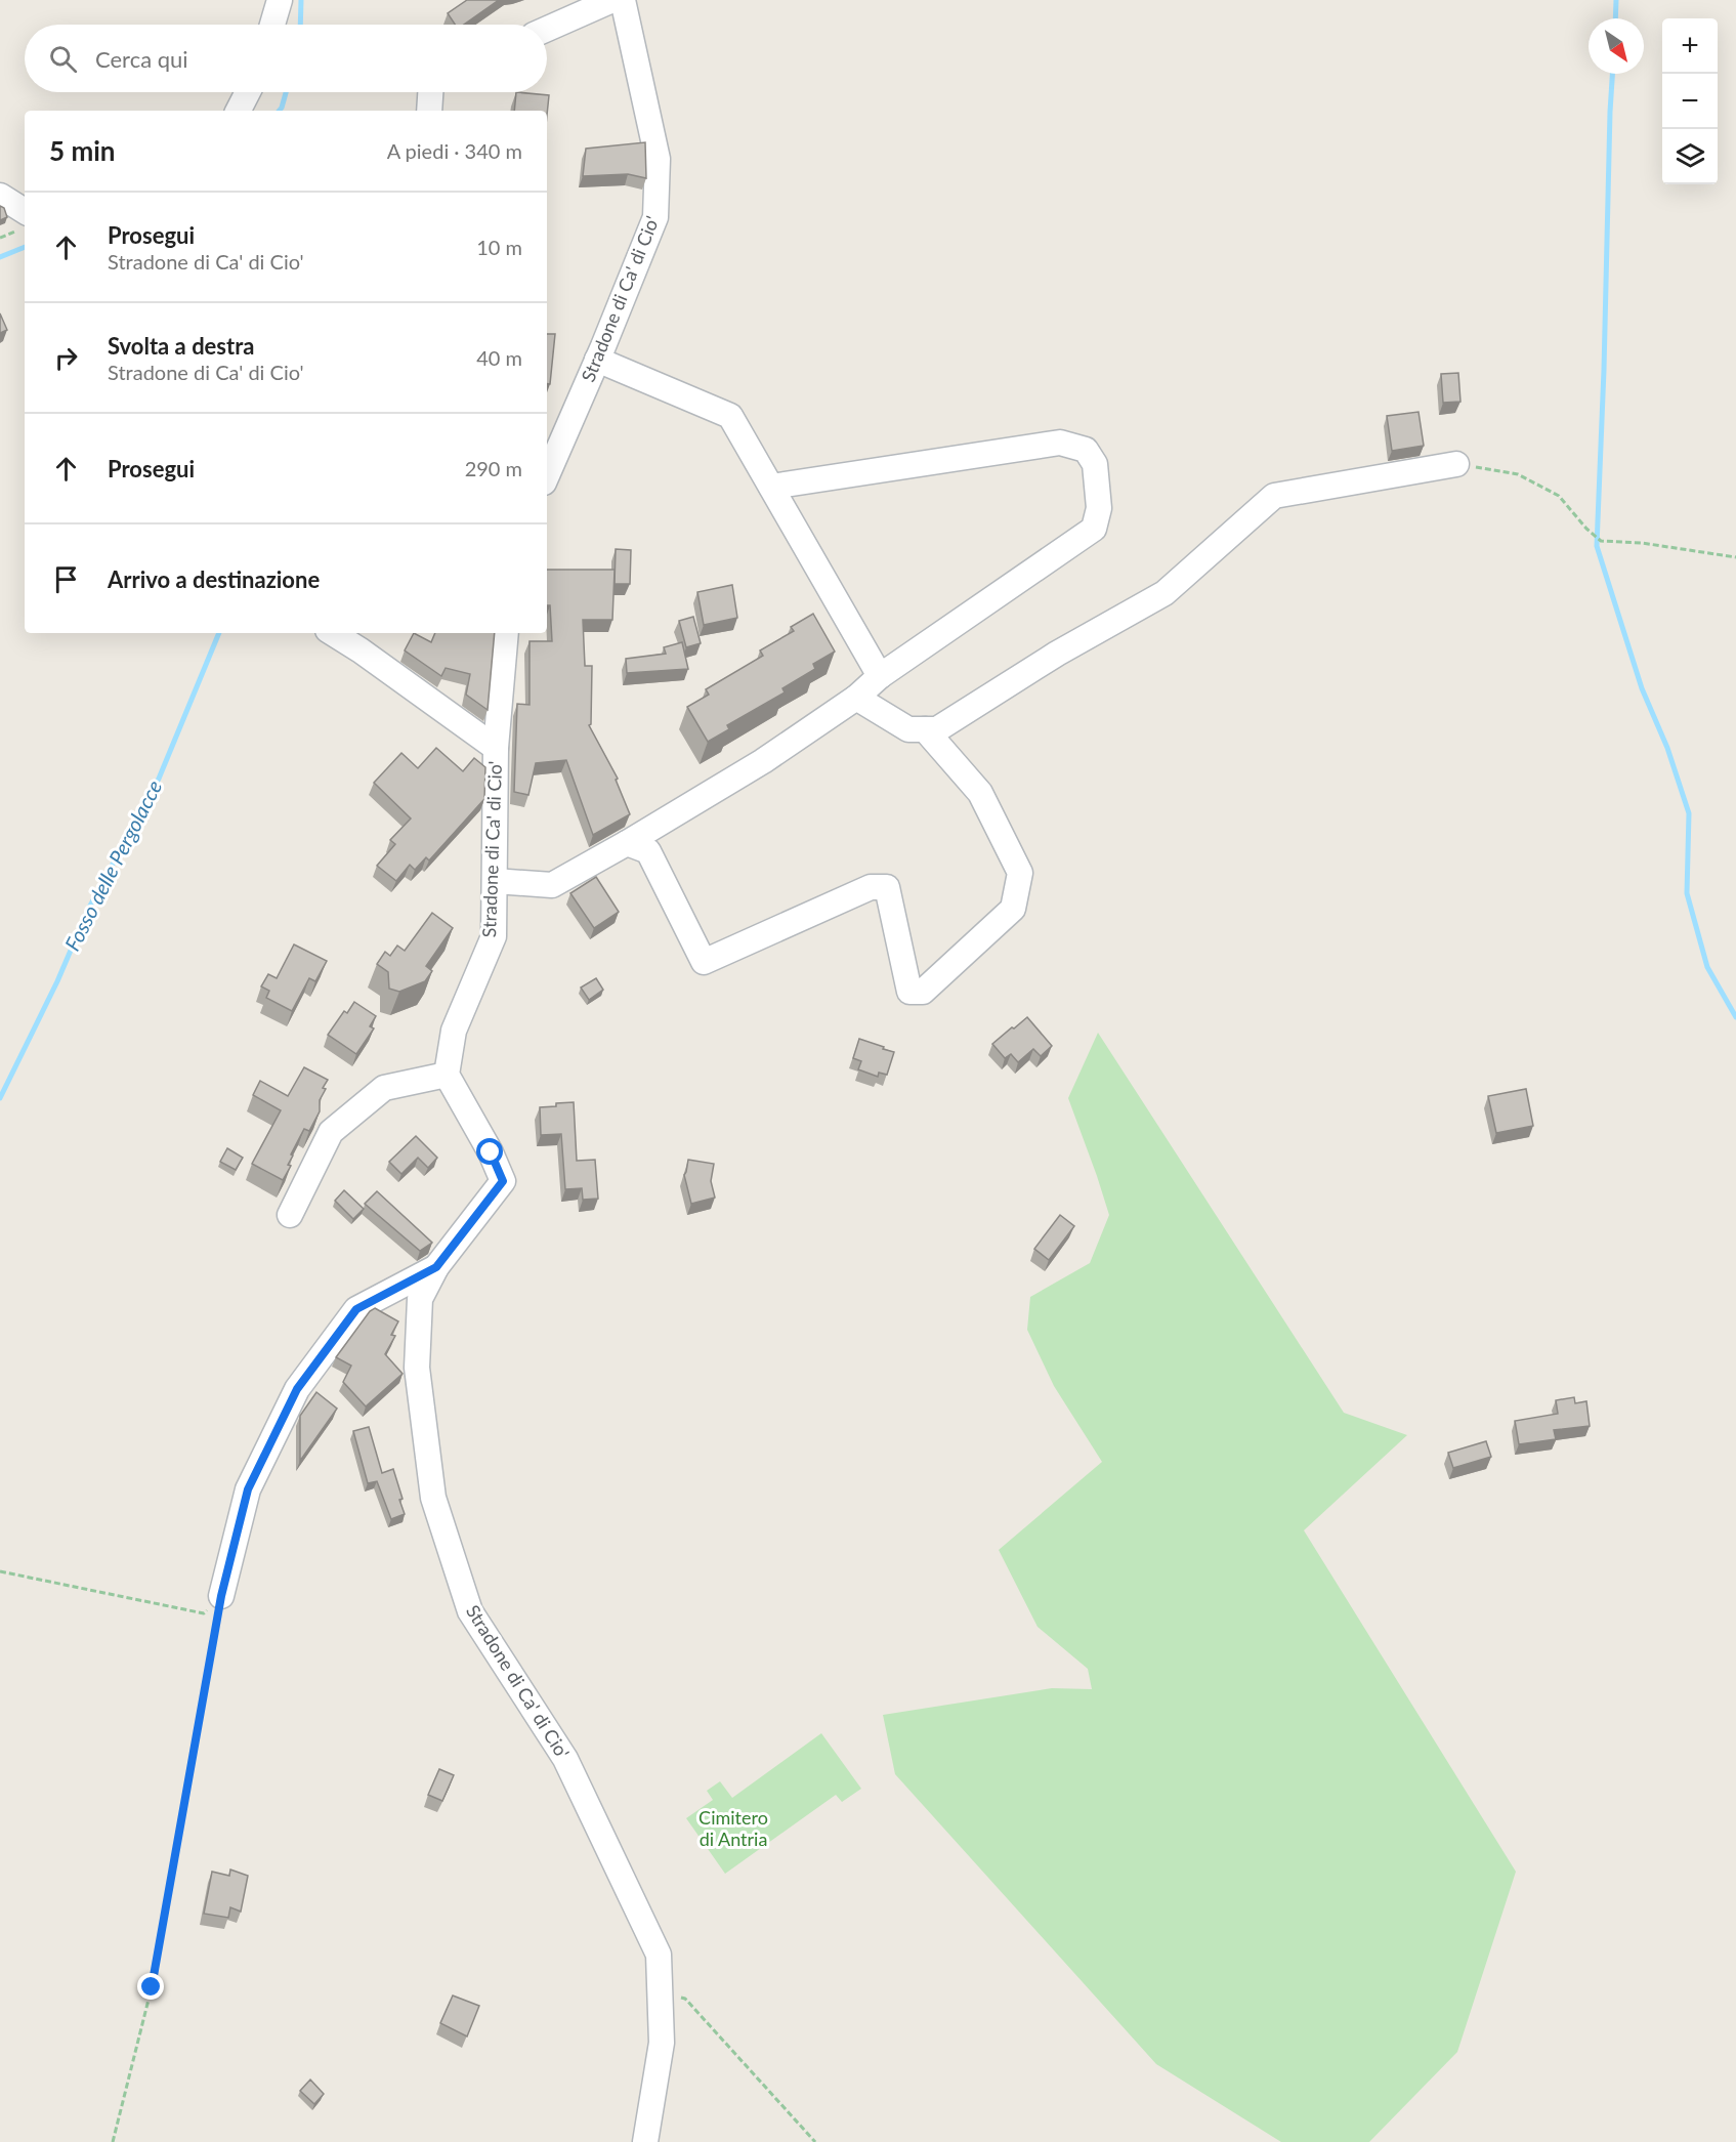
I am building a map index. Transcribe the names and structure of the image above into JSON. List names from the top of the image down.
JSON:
{
  "streets": {
    "street": ["Stradone di Ca' di Cio'"]
  },
  "water": ["Fosso delle Pergolacce"],
  "parks": ["Cimitero di Antria"],
  "north": "bottom right",
  "page": {
    "map_buttons": ["+", "−"],
    "search": "Cerca qui",
    "heading": ["5 min", "A piedi · 340 m"],
    "list": [
      ["Prosegui", "Stradone di Ca' di Cio'", "10 m"],
      ["Svolta a destra", "Stradone di Ca' di Cio'", "40 m"],
      ["Prosegui", "290 m"],
      "Arrivo a destinazione"
    ]
  }
}
